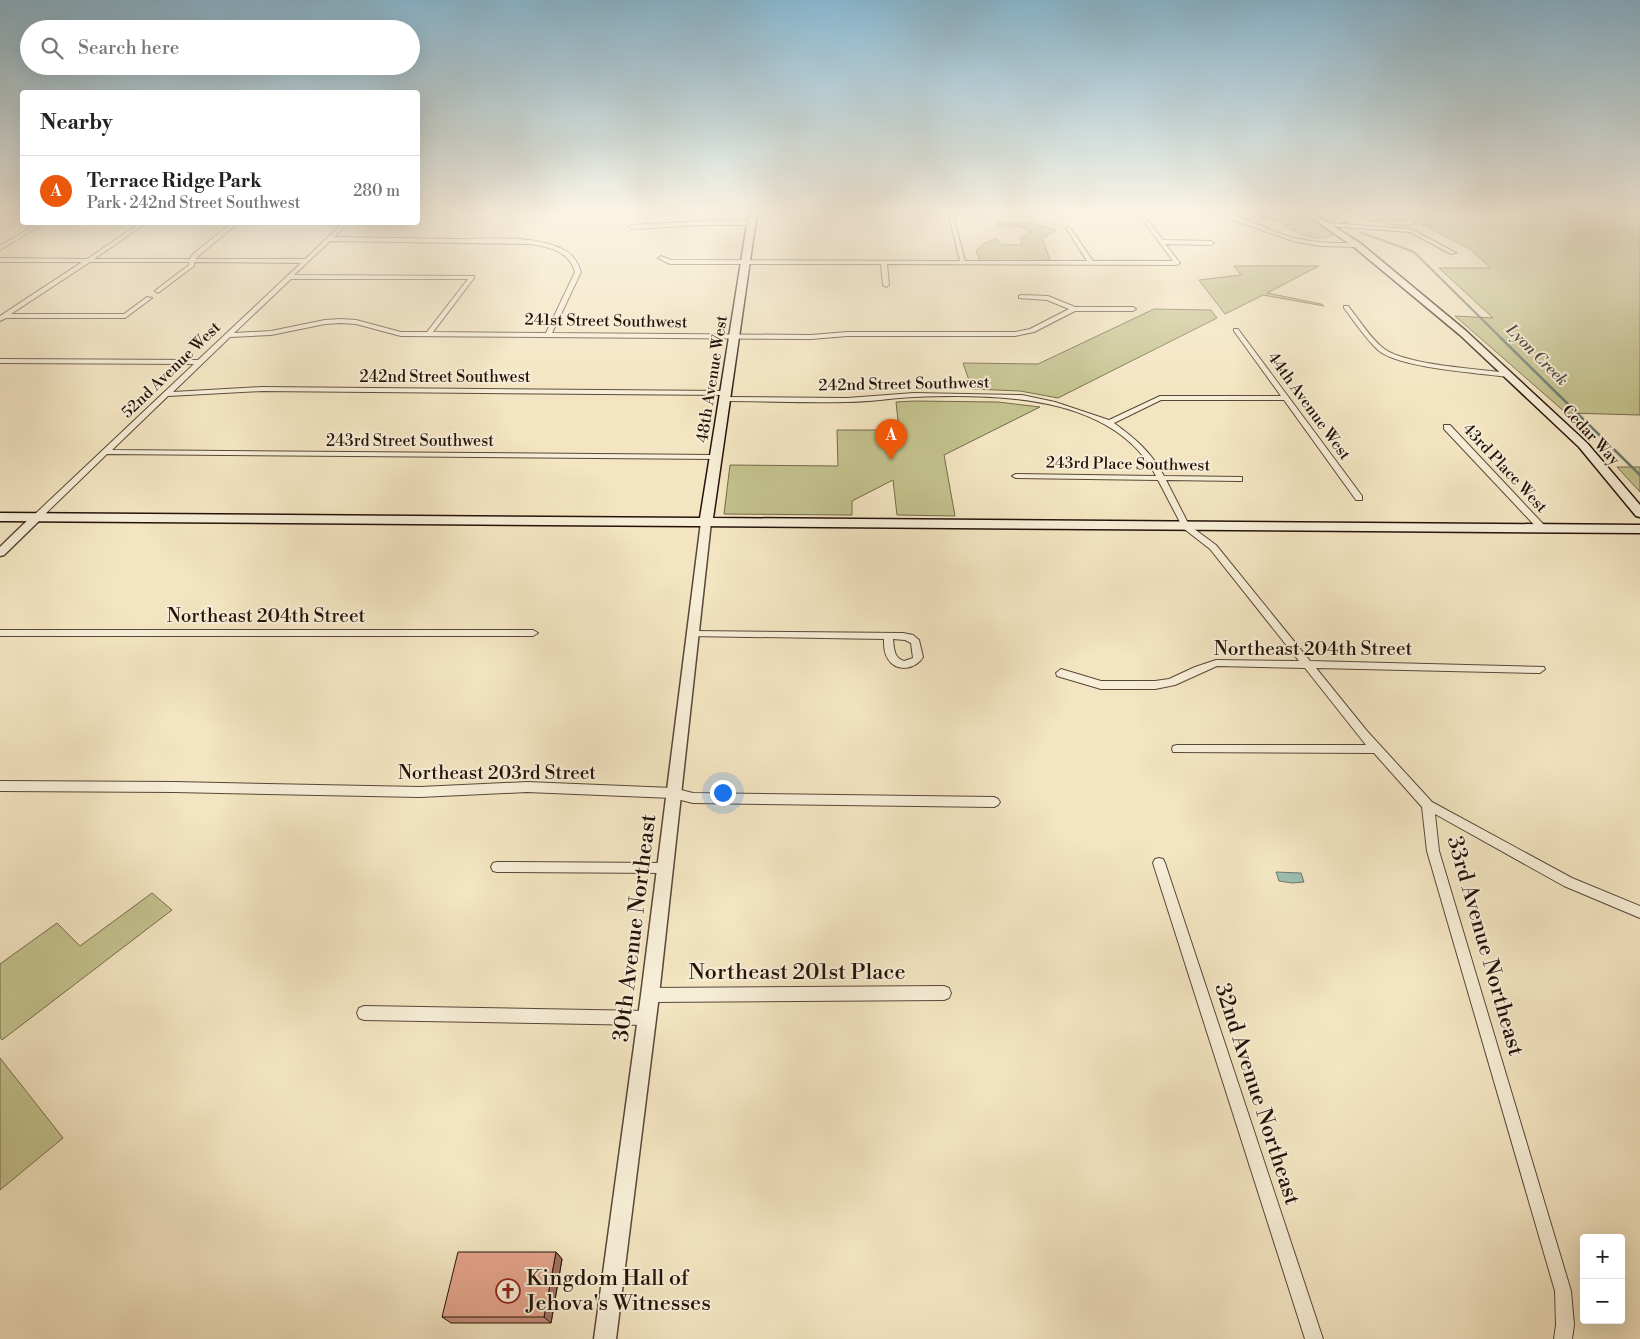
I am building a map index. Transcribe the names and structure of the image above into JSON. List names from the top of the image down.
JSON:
{
  "streets": {
    "main road": ["48th Avenue West", "Cedar Way"],
    "street": [
      "241st Street Southwest",
      "52nd Avenue West",
      "242nd Street Southwest",
      "44th Avenue West",
      "243rd Street Southwest",
      "243rd Place Southwest",
      "43rd Place West",
      "Northeast 204th Street",
      "Northeast 203rd Street",
      "30th Avenue Northeast",
      "33rd Avenue Northeast",
      "Northeast 201st Place",
      "32nd Avenue Northeast"
    ]
  },
  "crossings": [
    ["241st Street Southwest", "52nd Avenue West"],
    ["241st Street Southwest", "48th Avenue West"],
    ["52nd Avenue West", "242nd Street Southwest"],
    ["52nd Avenue West", "243rd Street Southwest"],
    ["242nd Street Southwest", "48th Avenue West"],
    ["242nd Street Southwest", "243rd Place Southwest"],
    ["48th Avenue West", "243rd Street Southwest"],
    ["48th Avenue West", "30th Avenue Northeast"],
    ["Northeast 203rd Street", "30th Avenue Northeast"],
    ["30th Avenue Northeast", "Northeast 201st Place"]
  ],
  "water": ["Lyon Creek"],
  "places": {
    "church": ["Kingdom Hall of Jehova's Witnesses"]
  },
  "page": {
    "search": "Search here",
    "heading": "Nearby",
    "list": [
      {
        "mark": "A",
        "name": "Terrace Ridge Park",
        "note": "Park · 242nd Street Southwest",
        "value": "280 m"
      }
    ],
    "pins": "A",
    "map_buttons": ["+", "−"]
  }
}
